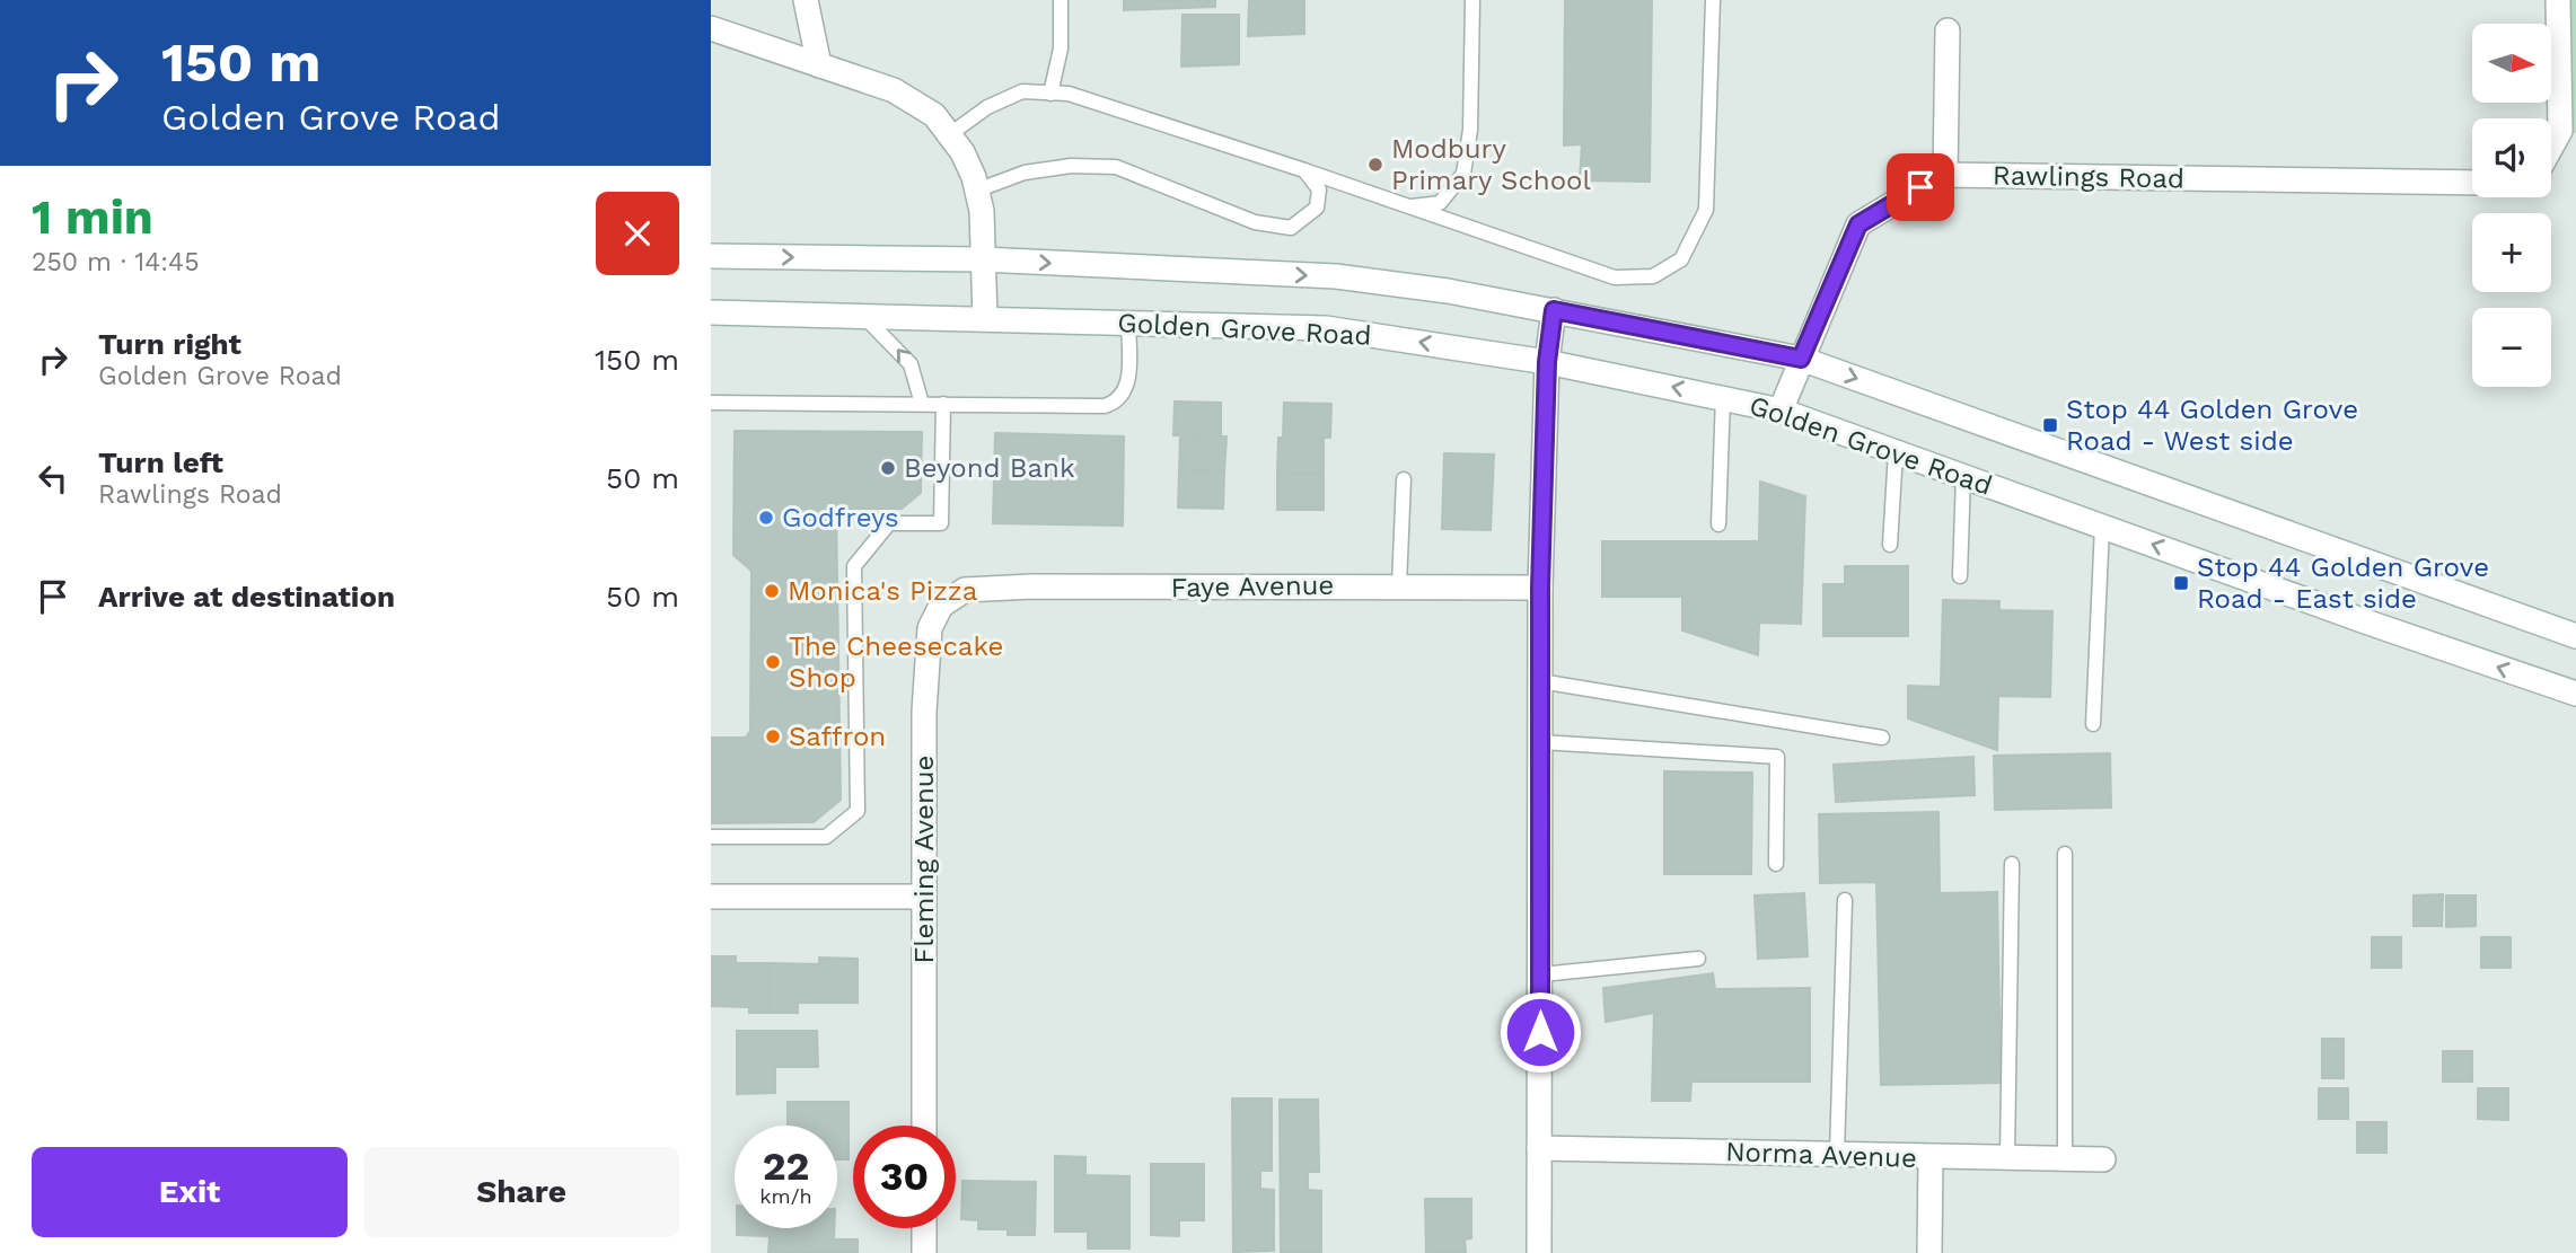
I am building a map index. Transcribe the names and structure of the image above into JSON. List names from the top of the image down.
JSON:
{
  "streets": {
    "street": [
      "Rawlings Road",
      "Golden Grove Road",
      "Faye Avenue",
      "Fleming Avenue",
      "Norma Avenue"
    ]
  },
  "crossings": [
    ["Rawlings Road", "Golden Grove Road"],
    ["Faye Avenue", "Fleming Avenue"]
  ],
  "places": {
    "other": [
      "Modbury Primary School",
      "Beyond Bank",
      "Godfreys",
      "Monica's Pizza",
      "The Cheesecake Shop",
      "Saffron"
    ],
    "transit": ["Stop 44 Golden Grove Road - West side", "Stop 44 Golden Grove Road - East side"]
  },
  "north": "right",
  "page": {
    "turn": ["150 m", "Golden Grove Road"],
    "map_buttons": ["+", "−"],
    "heading": ["1 min", "250 m · 14:45"],
    "list": [
      {
        "name": "Turn right",
        "note": "Golden Grove Road",
        "value": "150 m"
      },
      {
        "name": "Turn left",
        "note": "Rawlings Road",
        "value": "50 m"
      },
      {
        "name": "Arrive at destination",
        "value": "50 m"
      }
    ],
    "speed": "22 km/h",
    "limit": "30",
    "buttons": ["Exit", "Share"]
  }
}
